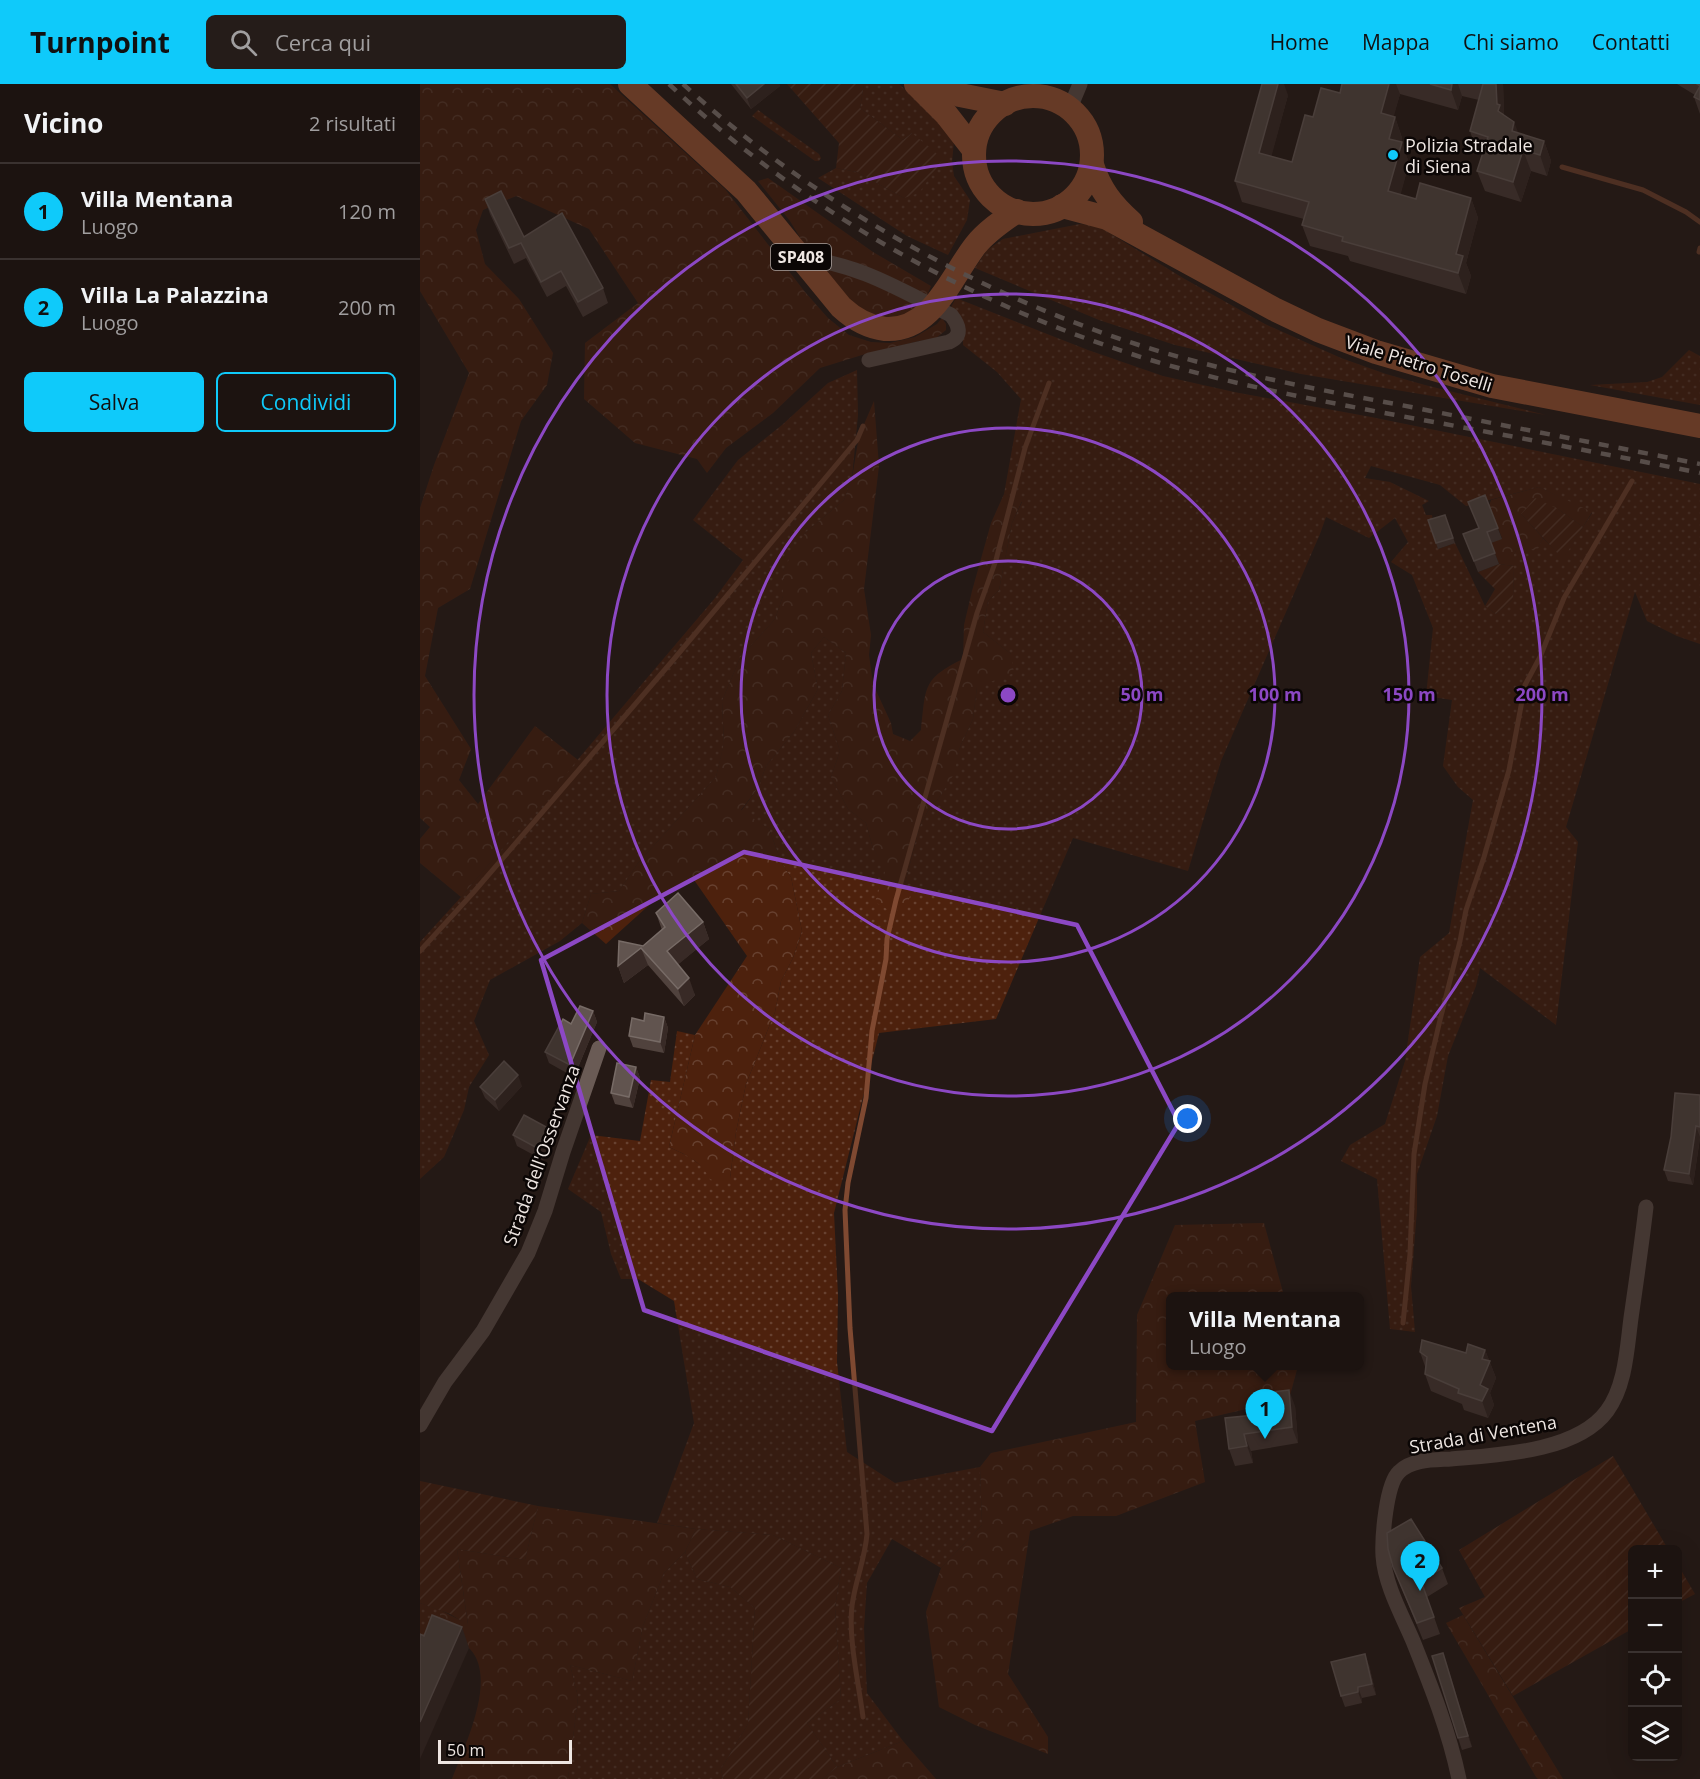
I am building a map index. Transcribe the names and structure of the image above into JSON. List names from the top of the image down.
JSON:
{
  "streets": {
    "main road": ["SP408", "Viale Pietro Toselli"],
    "street": ["Strada dell'Osservanza", "Strada di Ventena"]
  },
  "places": ["Polizia Stradale di Siena"],
  "scale_bar": "50 m",
  "page": {
    "header": "Turnpoint",
    "search": "Cerca qui",
    "nav": [
      "Home",
      "Mappa",
      "Chi siamo",
      "Contatti"
    ],
    "heading": ["Vicino", "2 risultati"],
    "list": [
      {
        "mark": "1",
        "name": "Villa Mentana",
        "note": "Luogo",
        "value": "120 m"
      },
      {
        "mark": "2",
        "name": "Villa La Palazzina",
        "note": "Luogo",
        "value": "200 m"
      }
    ],
    "buttons": ["Salva", "Condividi"],
    "popup": ["Villa Mentana", "Luogo"],
    "pins": ["1", "2"],
    "map_buttons": ["+", "−"],
    "scale": "50 m"
  },
  "rings": [
    "50 m",
    "100 m",
    "150 m",
    "200 m"
  ]
}
